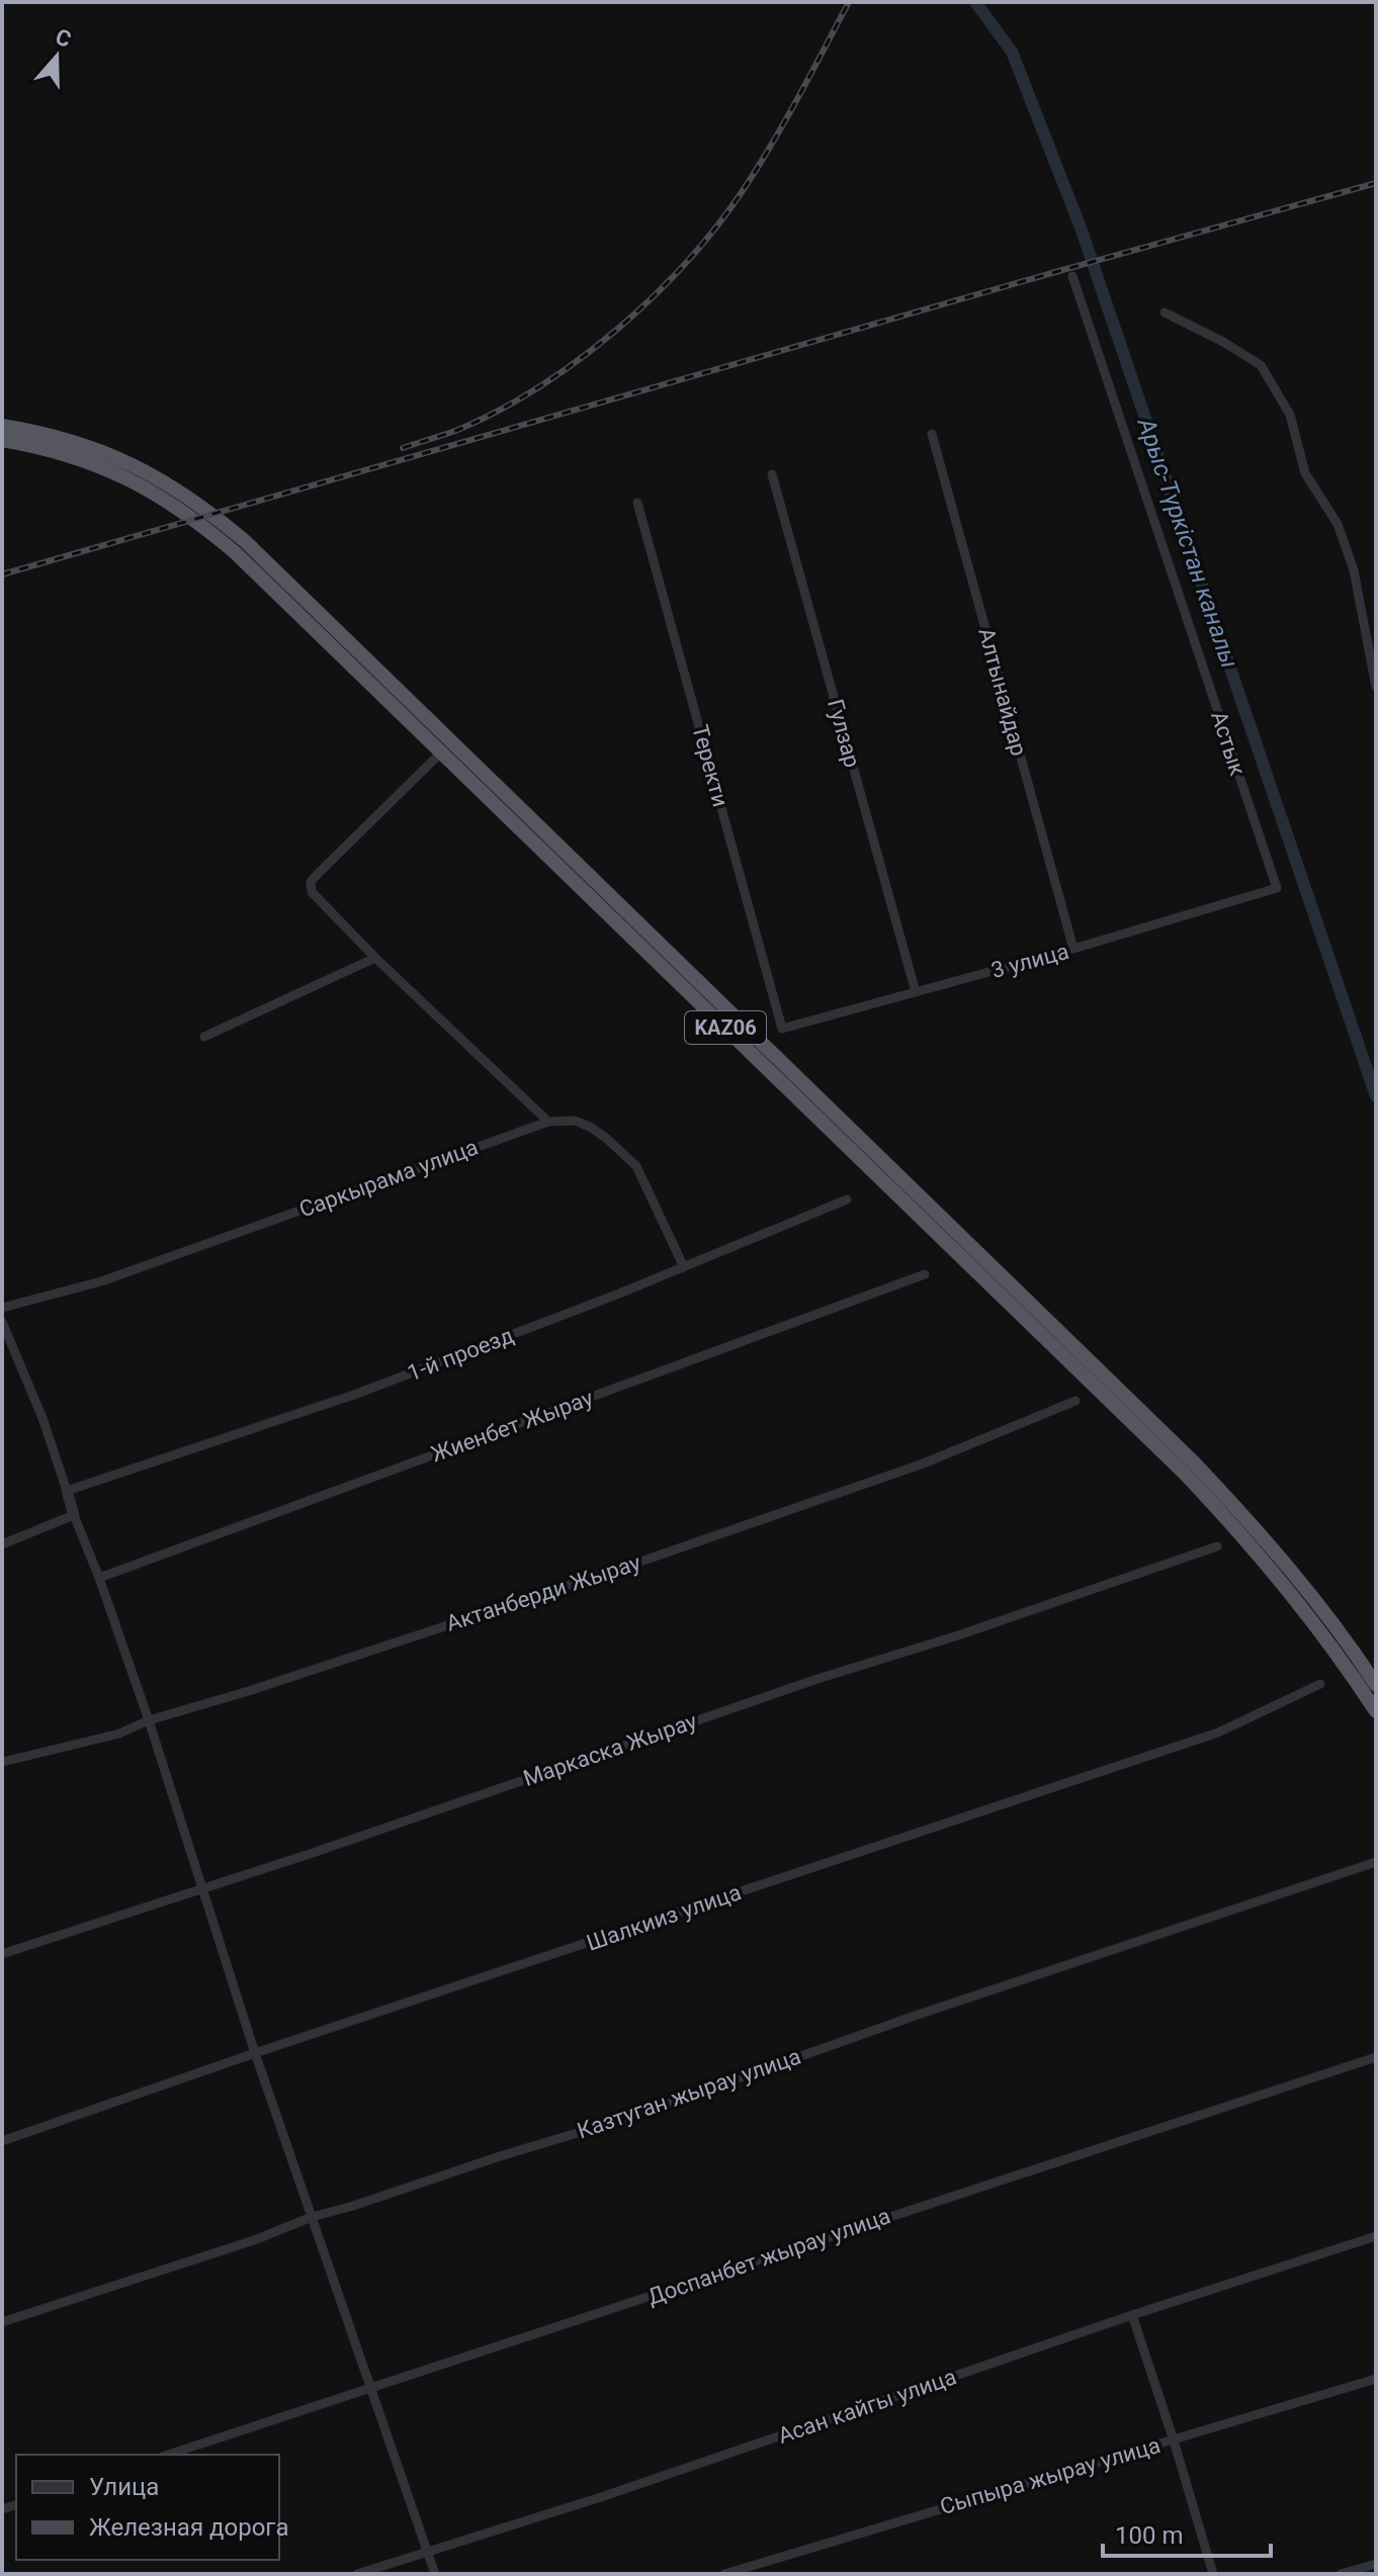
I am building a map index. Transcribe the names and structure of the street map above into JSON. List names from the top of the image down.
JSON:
{
  "streets": {
    "highway": ["KАZ06"],
    "street": [
      "Алтынайдар",
      "Гулзар",
      "Астык",
      "Теректи",
      "3 улица",
      "Саркырама улица",
      "1-й проезд",
      "Жиенбет Жырау",
      "Актанберди Жырау",
      "Маркаска Жырау",
      "Шалкииз улица",
      "Казтуган жырау улица",
      "Доспанбет жырау улица",
      "Асан кайгы улица",
      "Сыпыра жырау улица"
    ]
  },
  "crossings": [
    ["Алтынайдар", "3 улица"],
    ["Гулзар", "3 улица"],
    ["Астык", "3 улица"],
    ["Теректи", "3 улица"]
  ],
  "water": ["Арыс-Түркістан каналы"],
  "legend": ["Улица", "Железная дорога"],
  "scale_bar": "100 m",
  "north": "top"
}
